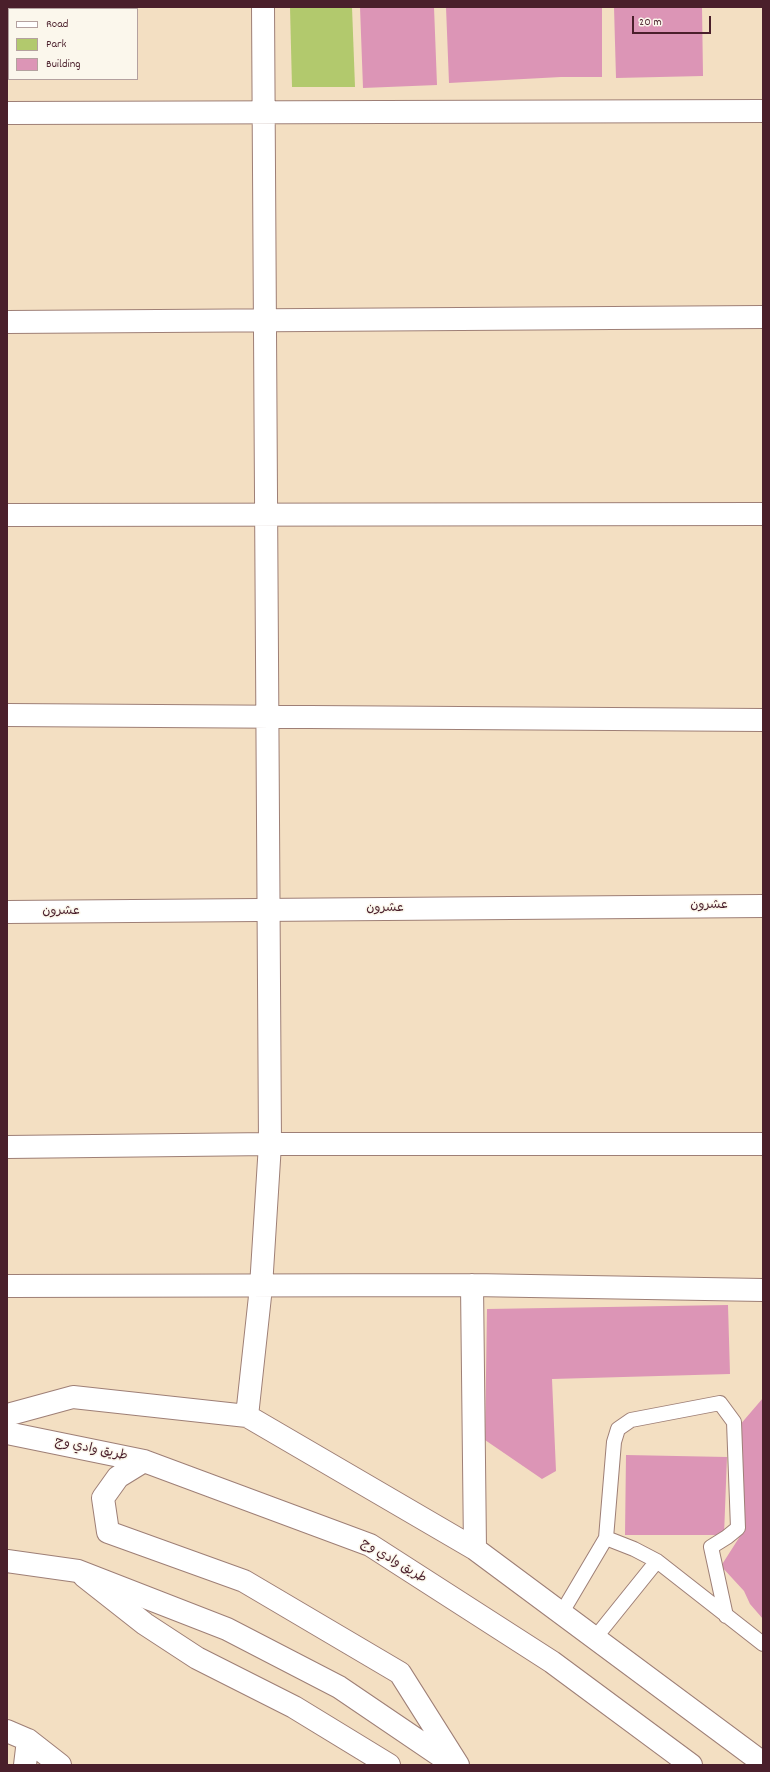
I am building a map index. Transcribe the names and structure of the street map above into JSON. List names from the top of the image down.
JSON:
{
  "streets": {
    "street": ["عشرون", "طريق وادي وج"]
  },
  "legend": ["Road", "Park", "Building"],
  "scale_bar": "20 m"
}
